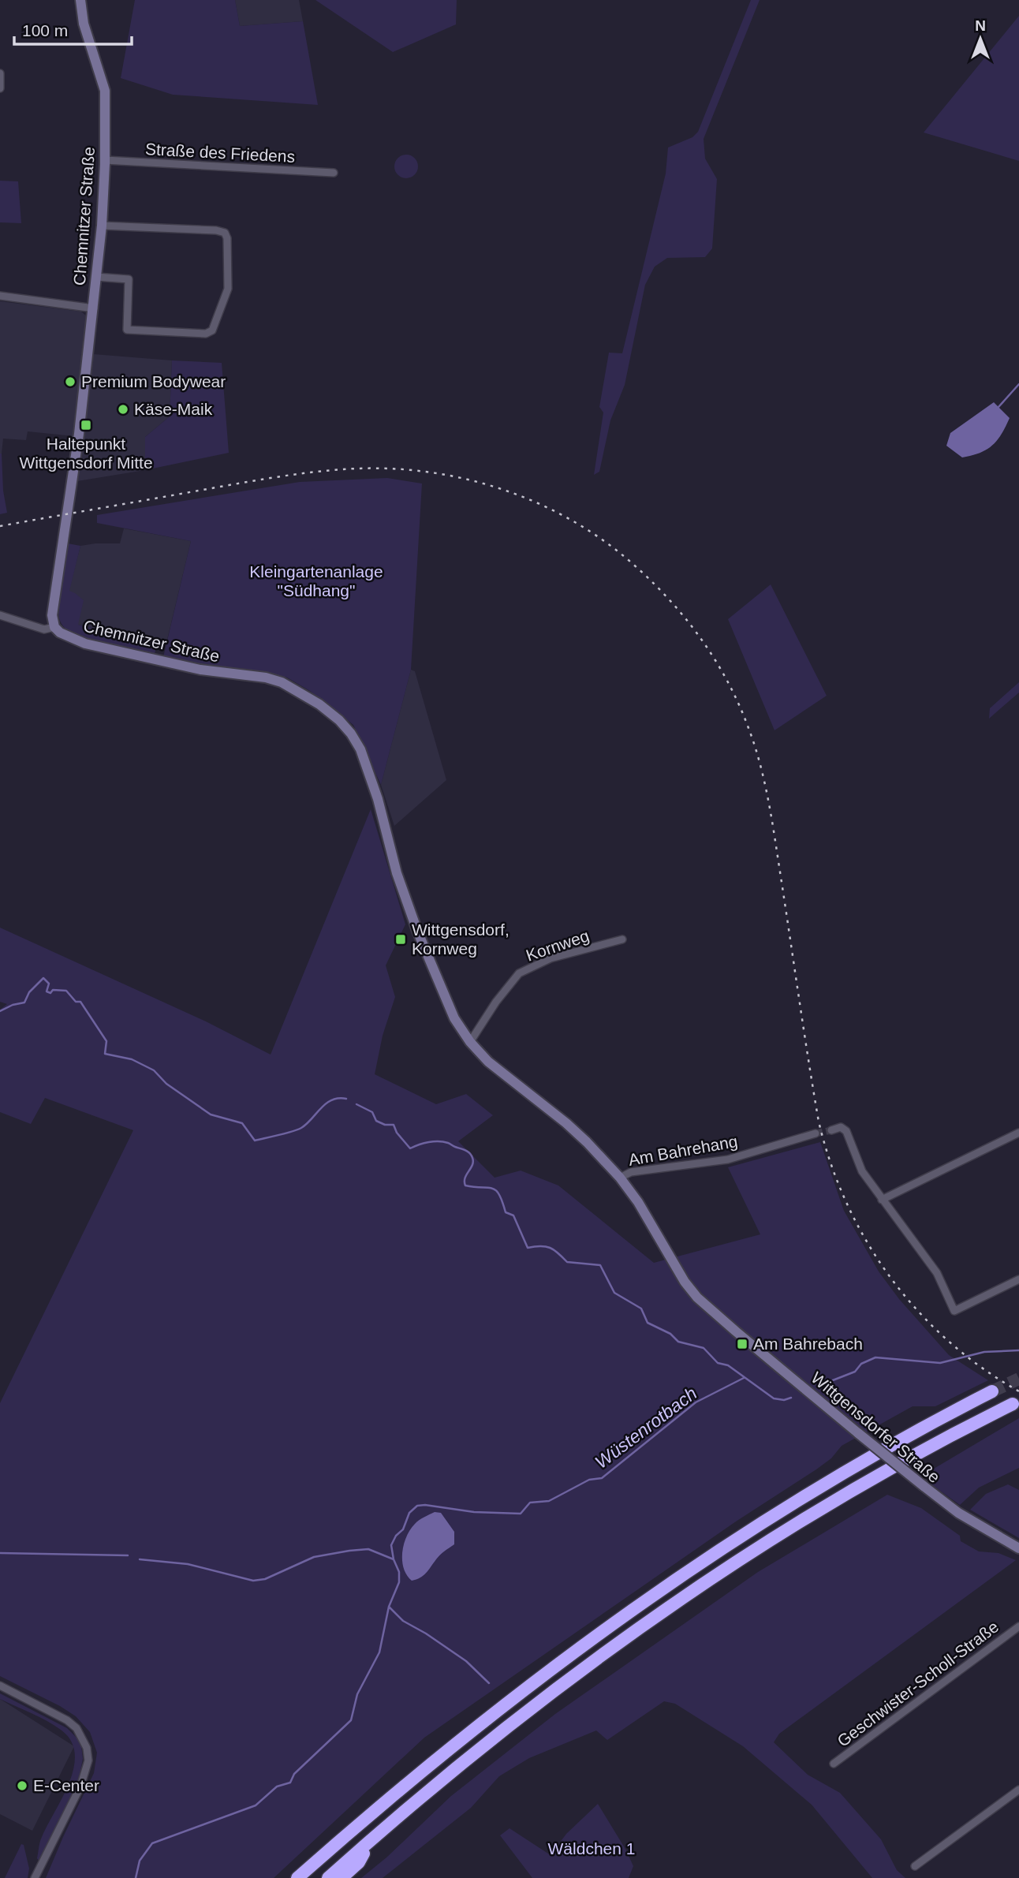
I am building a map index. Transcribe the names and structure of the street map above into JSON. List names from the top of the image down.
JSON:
{
  "streets": {
    "street": [
      "Straße des Friedens",
      "Chemnitzer Straße",
      "Kornweg",
      "Am Bahrehang",
      "Wittgensdorfer Straße",
      "Geschwister-Scholl-Straße"
    ]
  },
  "crossings": [
    ["Straße des Friedens", "Chemnitzer Straße"],
    ["Chemnitzer Straße", "Wittgensdorfer Straße"],
    ["Kornweg", "Wittgensdorfer Straße"],
    ["Am Bahrehang", "Wittgensdorfer Straße"]
  ],
  "water": ["Wüstenrotbach"],
  "parks": ["Kleingartenanlage \"Südhang\"", "Wäldchen 1"],
  "places": {
    "other": ["Premium Bodywear", "Käse-Maik", "E-Center"],
    "transit": ["Haltepunkt Wittgensdorf Mitte", "Wittgensdorf, Kornweg", "Am Bahrebach"]
  },
  "scale_bar": "100 m",
  "north": "top"
}
